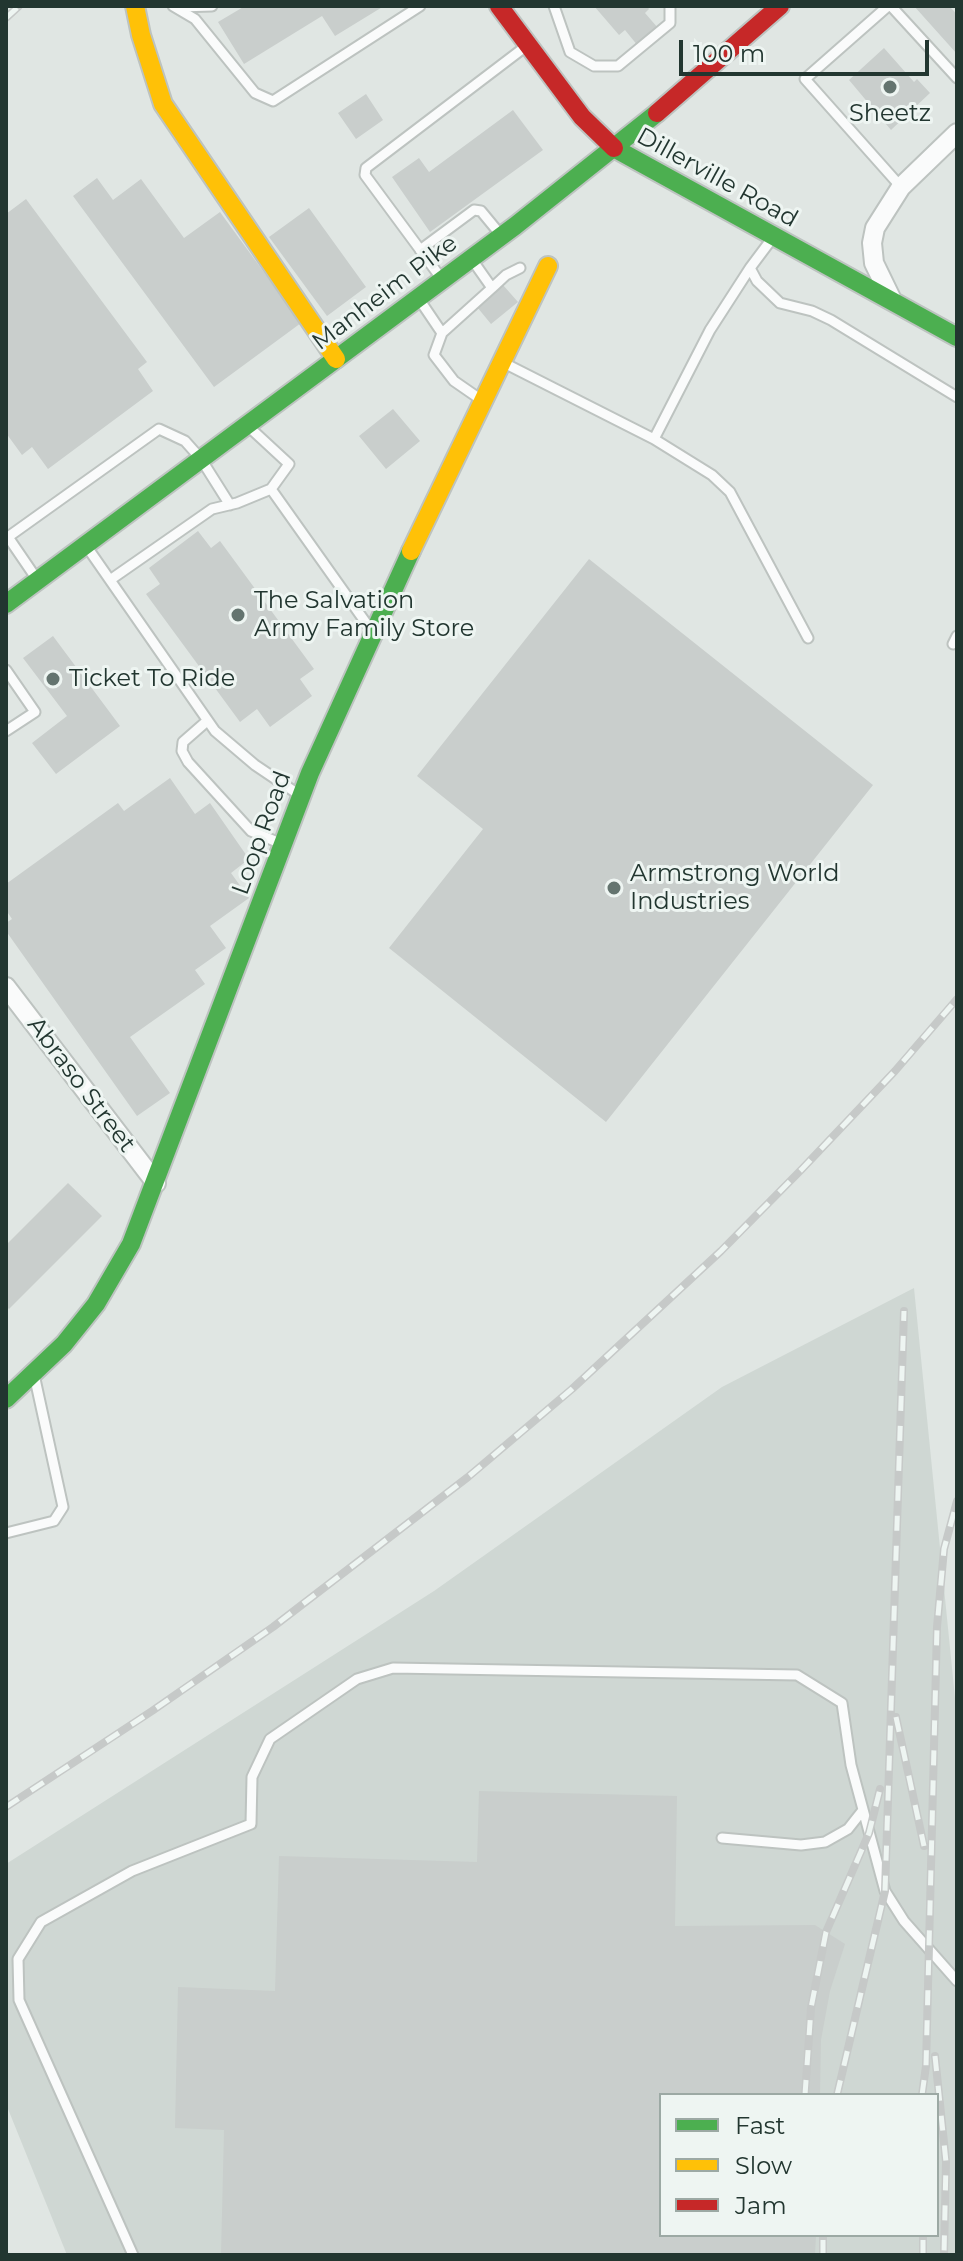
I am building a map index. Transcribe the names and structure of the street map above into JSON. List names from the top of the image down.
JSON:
{
  "streets": {
    "street": [
      "Dillerville Road",
      "Manheim Pike",
      "Loop Road",
      "Abraso Street"
    ]
  },
  "crossings": [
    ["Dillerville Road", "Manheim Pike"],
    ["Loop Road", "Abraso Street"]
  ],
  "places": [
    "Sheetz",
    "The Salvation Army Family Store",
    "Ticket To Ride",
    "Armstrong World Industries"
  ],
  "legend": ["Fast", "Slow", "Jam"],
  "scale_bar": "100 m"
}
